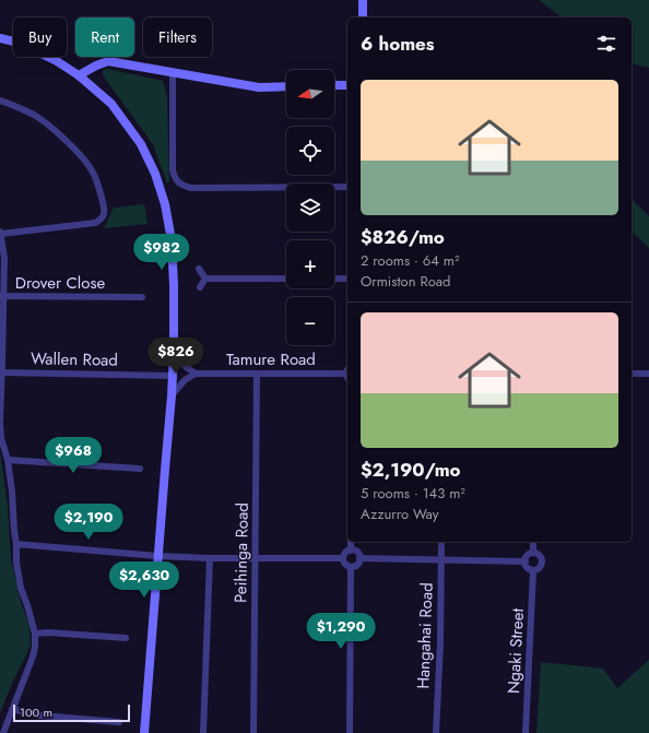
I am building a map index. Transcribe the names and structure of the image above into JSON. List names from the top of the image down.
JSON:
{
  "streets": {
    "street": [
      "Drover Close",
      "Wallen Road",
      "Tamure Road",
      "Peihinga Road",
      "Hangahai Road",
      "Ngaki Street"
    ]
  },
  "crossings": [
    ["Tamure Road", "Peihinga Road"]
  ],
  "scale_bar": "100 m",
  "north": "left",
  "page": {
    "chip": ["Buy", "Rent", "Filters"],
    "heading": "6 homes",
    "map_buttons": ["+", "−"],
    "list": [
      {
        "name": "$826/mo",
        "note": "2 rooms · 64 m² · Ormiston Road"
      },
      {
        "name": "$2,190/mo",
        "note": "5 rooms · 143 m² · Azzurro Way"
      }
    ],
    "price": [
      "$982",
      "$826",
      "$968",
      "$2,190",
      "$2,630",
      "$1,290"
    ],
    "scale": "100 m"
  }
}
